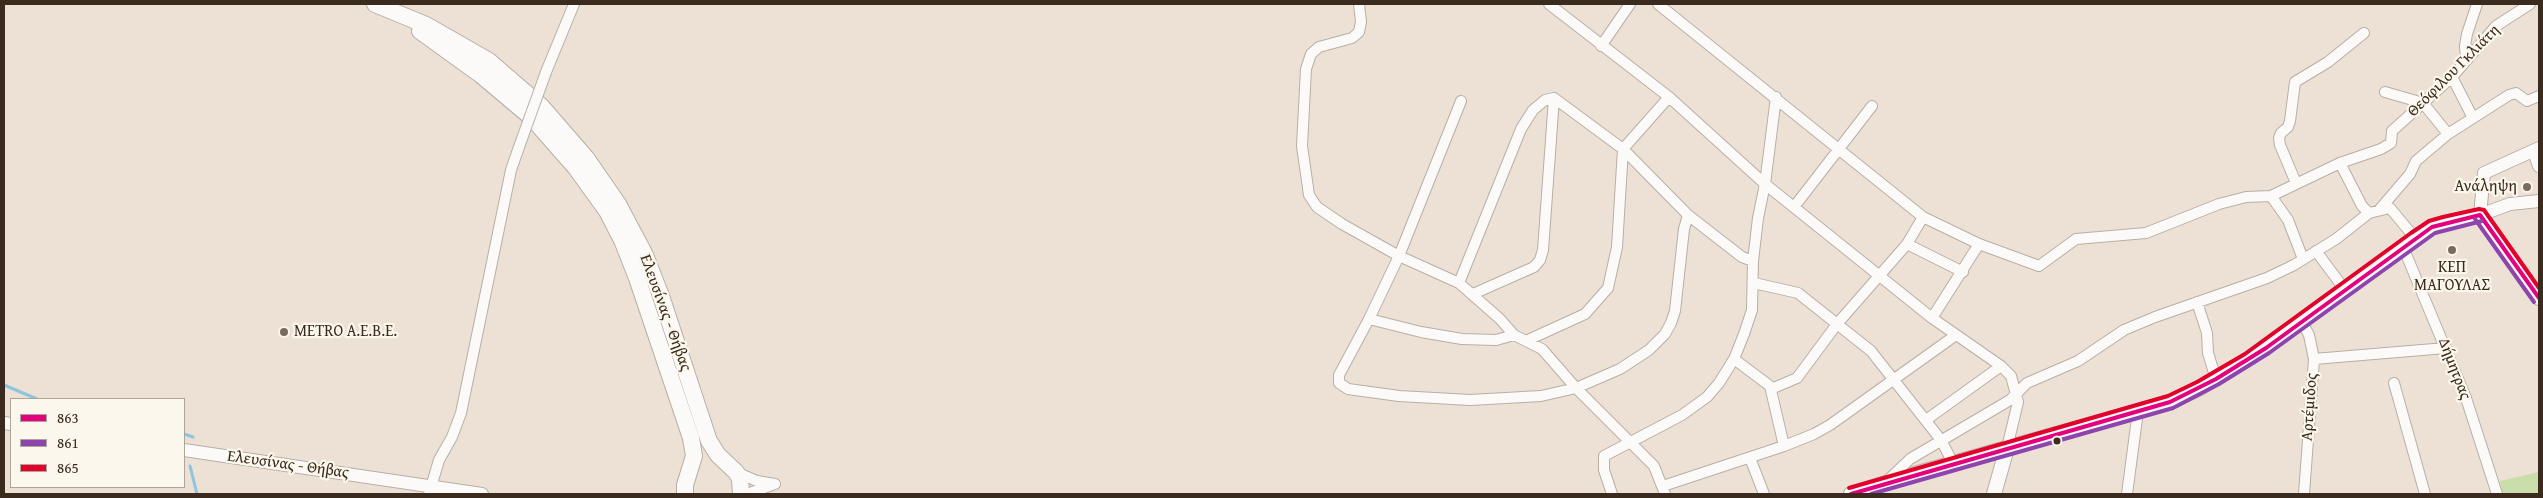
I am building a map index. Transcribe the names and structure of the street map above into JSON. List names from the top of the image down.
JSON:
{
  "streets": {
    "main road": ["Ελευσίνας - Θήβας"],
    "street": ["Θεόφιλου Γκλιάτη", "Δήμητρας", "Αρτέμιδος"]
  },
  "places": ["Ανάληψη", "ΚΕΠ ΜΑΓΟΥΛΑΣ", "METRO Α.Ε.Β.Ε."],
  "lines": ["transit line 865", "transit line 863", "transit line 861"],
  "legend": ["863", "861", "865"]
}
